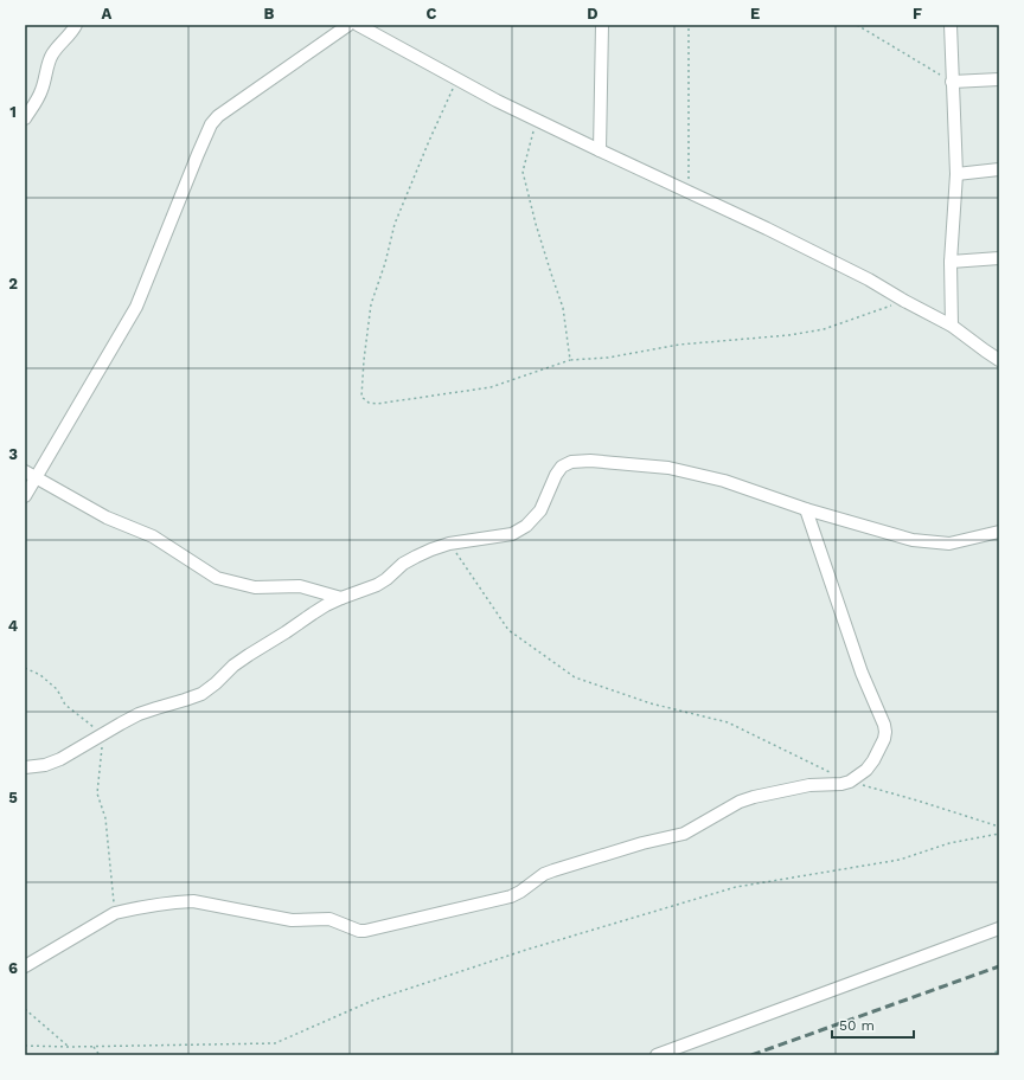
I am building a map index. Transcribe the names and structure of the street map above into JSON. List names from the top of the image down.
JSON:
{
  "scale_bar": "50 m",
  "grid": {
    "columns": [
      "A",
      "B",
      "C",
      "D",
      "E",
      "F"
    ],
    "rows": [
      "1",
      "2",
      "3",
      "4",
      "5",
      "6"
    ]
  }
}
